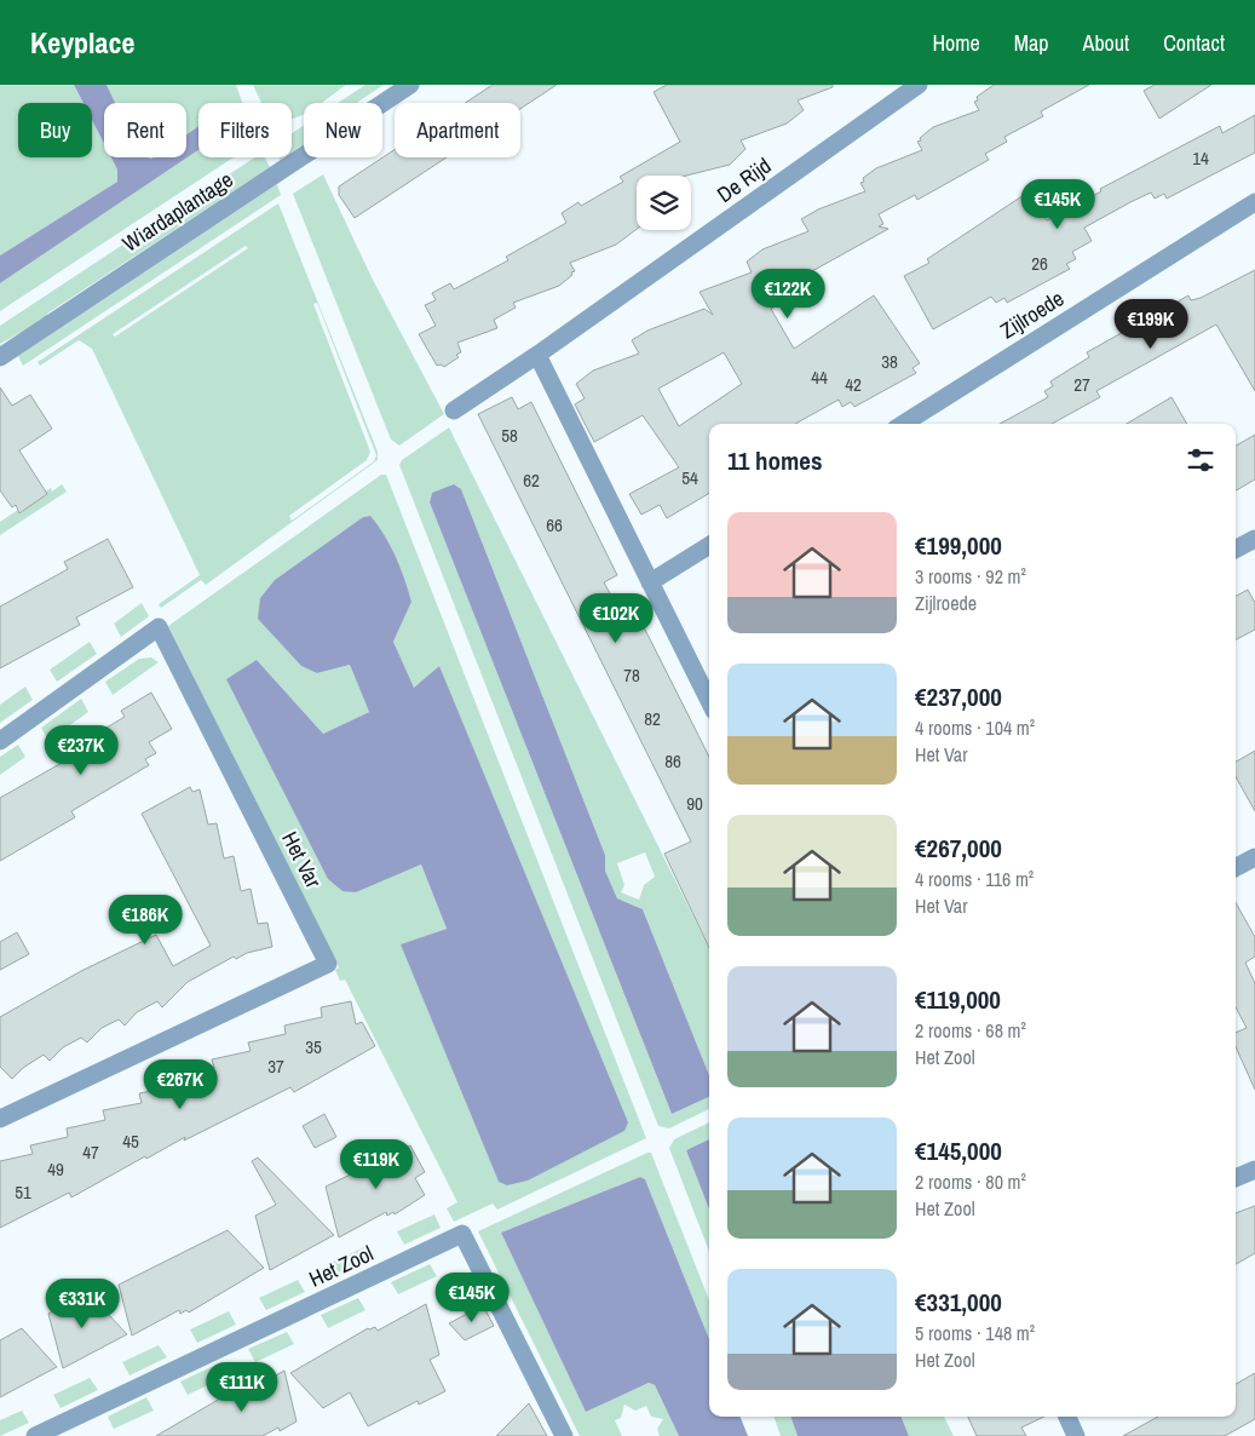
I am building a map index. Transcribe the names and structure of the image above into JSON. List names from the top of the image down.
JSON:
{
  "streets": {
    "street": [
      "De Rijd",
      "Wiardaplantage",
      "Zijlroede",
      "Het Var",
      "Het Zool"
    ]
  },
  "house_numbers": [
    "14",
    "26",
    "38",
    "44",
    "42",
    "27",
    "58",
    "54",
    "62",
    "66",
    "78",
    "82",
    "86",
    "90",
    "35",
    "37",
    "45",
    "47",
    "49",
    "51"
  ],
  "page": {
    "header": "Keyplace",
    "nav": [
      "Home",
      "Map",
      "About",
      "Contact"
    ],
    "chip": [
      "Buy",
      "Rent",
      "Filters",
      "New",
      "Apartment"
    ],
    "price": [
      "€145K",
      "€122K",
      "€199K",
      "€102K",
      "€237K",
      "€186K",
      "€267K",
      "€119K",
      "€145K",
      "€331K",
      "€111K"
    ],
    "heading": "11 homes",
    "list": [
      {
        "name": "€199,000",
        "note": "3 rooms · 92 m² · Zijlroede"
      },
      {
        "name": "€237,000",
        "note": "4 rooms · 104 m² · Het Var"
      },
      {
        "name": "€267,000",
        "note": "4 rooms · 116 m² · Het Var"
      },
      {
        "name": "€119,000",
        "note": "2 rooms · 68 m² · Het Zool"
      },
      {
        "name": "€145,000",
        "note": "2 rooms · 80 m² · Het Zool"
      },
      {
        "name": "€331,000",
        "note": "5 rooms · 148 m² · Het Zool"
      }
    ]
  }
}
